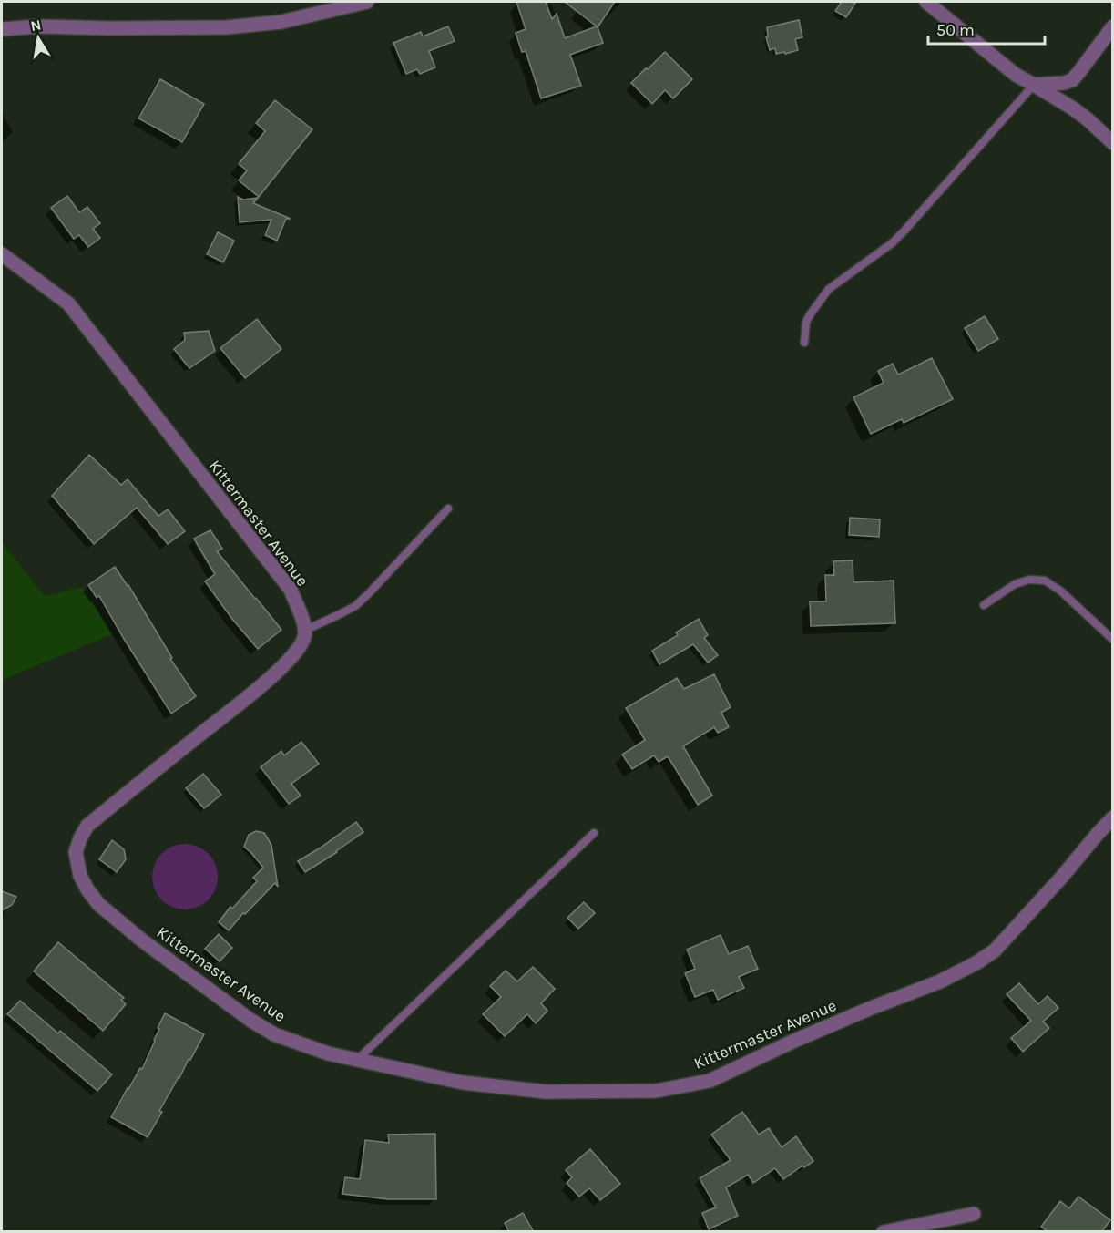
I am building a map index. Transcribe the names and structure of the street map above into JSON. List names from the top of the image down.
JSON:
{
  "streets": {
    "street": ["Kittermaster Avenue"]
  },
  "scale_bar": "50 m",
  "north": "top"
}
